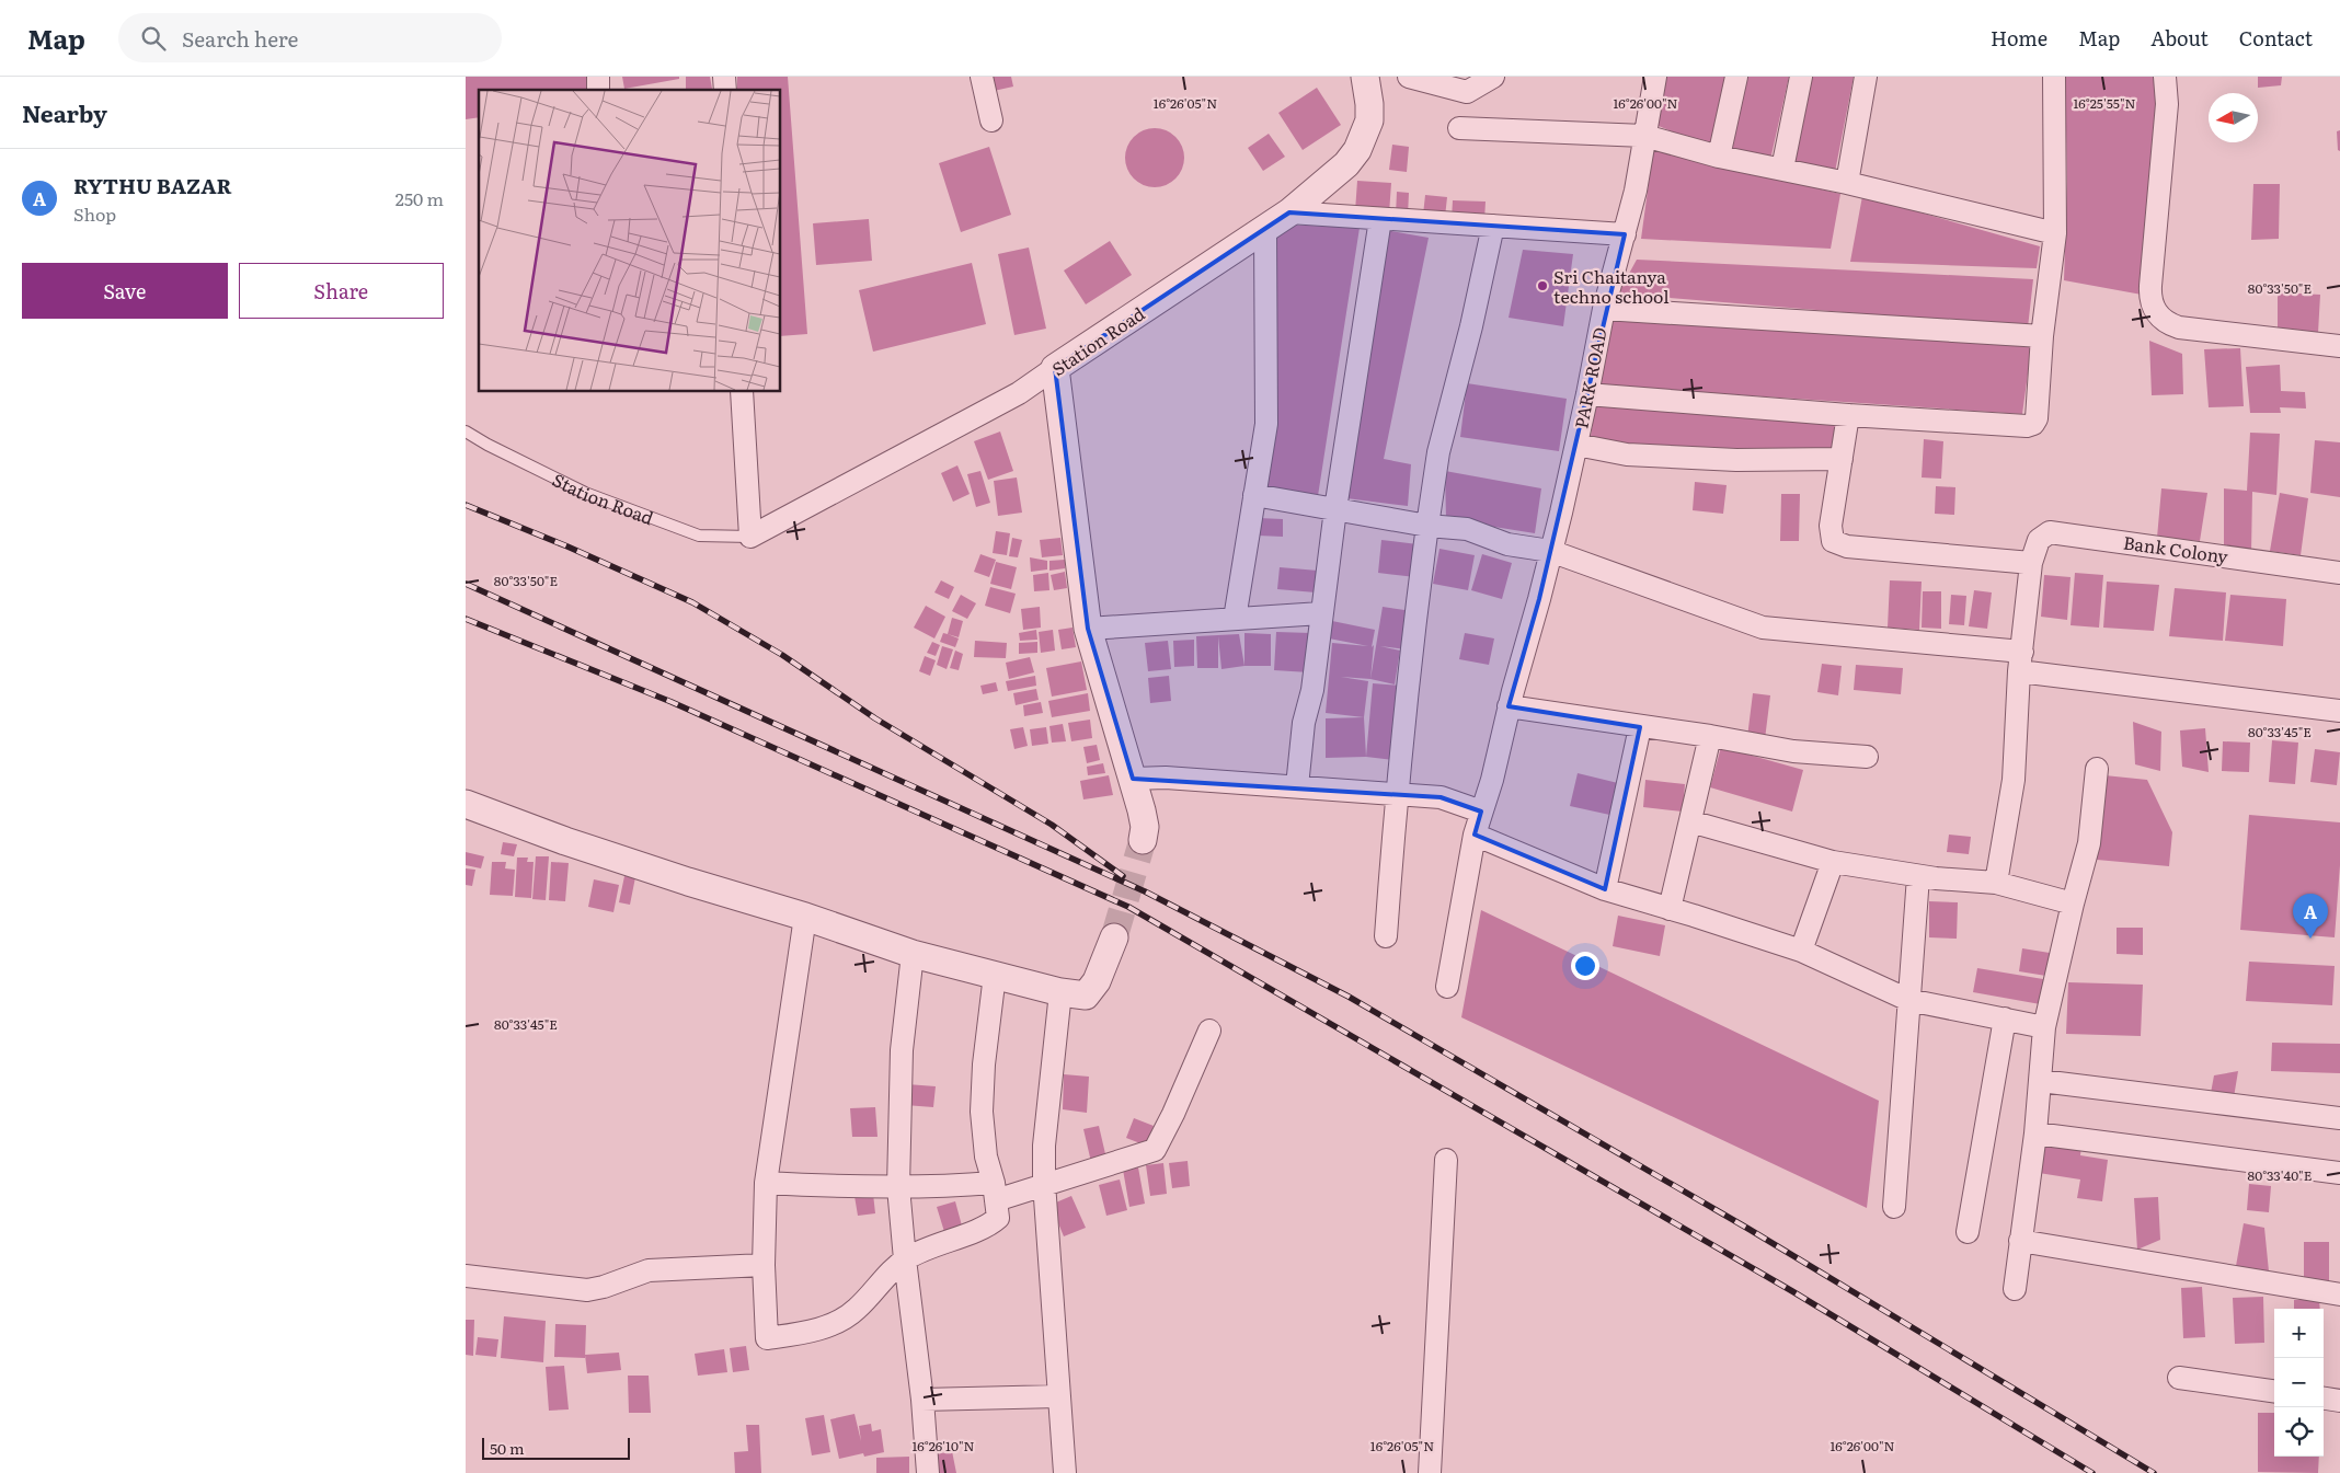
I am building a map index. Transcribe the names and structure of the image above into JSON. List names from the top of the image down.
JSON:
{
  "streets": {
    "street": ["Station Road", "PARK ROAD", "Bank Colony"]
  },
  "places": ["Sri Chaitanya techno school"],
  "scale_bar": "50 m",
  "north": "left",
  "page": {
    "header": "Map",
    "search": "Search here",
    "nav": [
      "Home",
      "Map",
      "About",
      "Contact"
    ],
    "heading": "Nearby",
    "list": [
      {
        "mark": "A",
        "name": "RYTHU BAZAR",
        "note": "Shop",
        "value": "250 m"
      }
    ],
    "buttons": ["Save", "Share"],
    "pins": "A",
    "map_buttons": ["+", "−"],
    "scale": "50 m"
  },
  "coordinates": [
    "16°26'05\"N",
    "16°26'00\"N",
    "16°25'55\"N",
    "80°33'50\"E",
    "80°33'45\"E",
    "80°33'40\"E",
    "16°26'10\"N"
  ]
}
